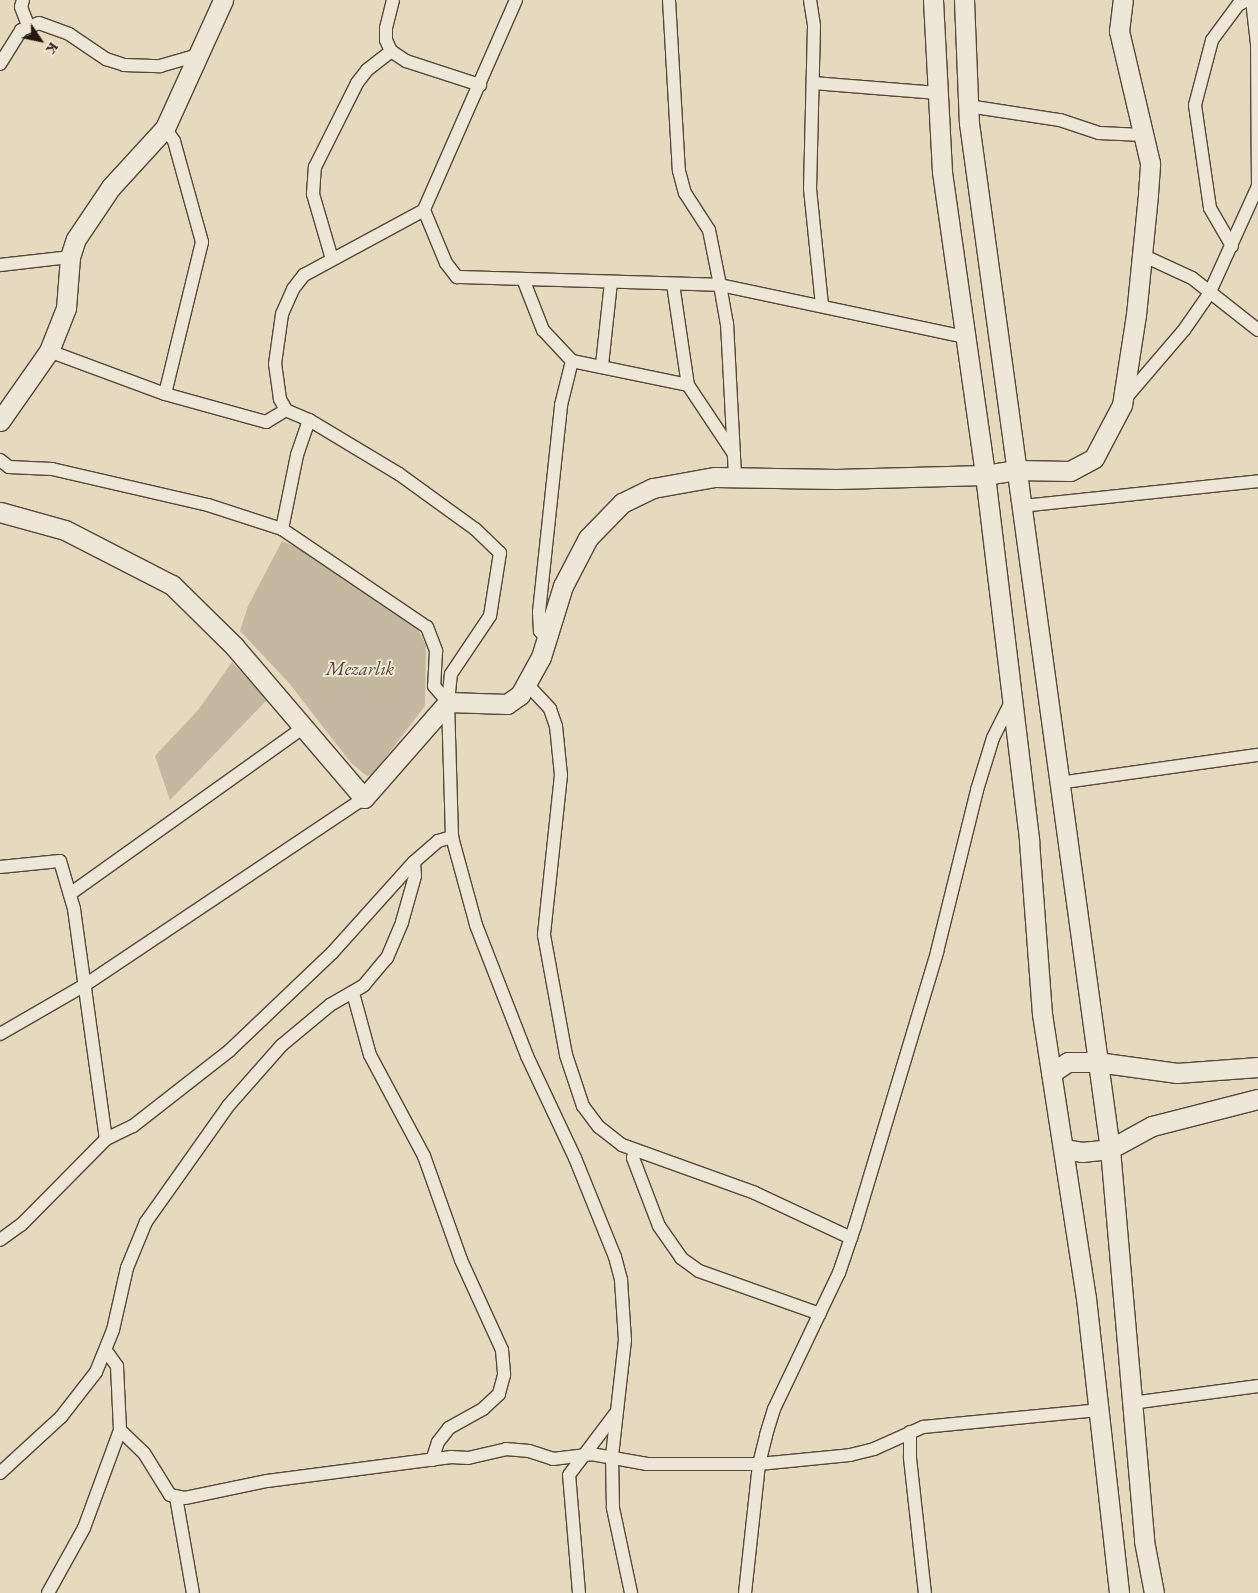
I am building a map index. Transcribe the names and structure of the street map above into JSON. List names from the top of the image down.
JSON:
{
  "parks": ["Mezarlık"],
  "north": "bottom right"
}
